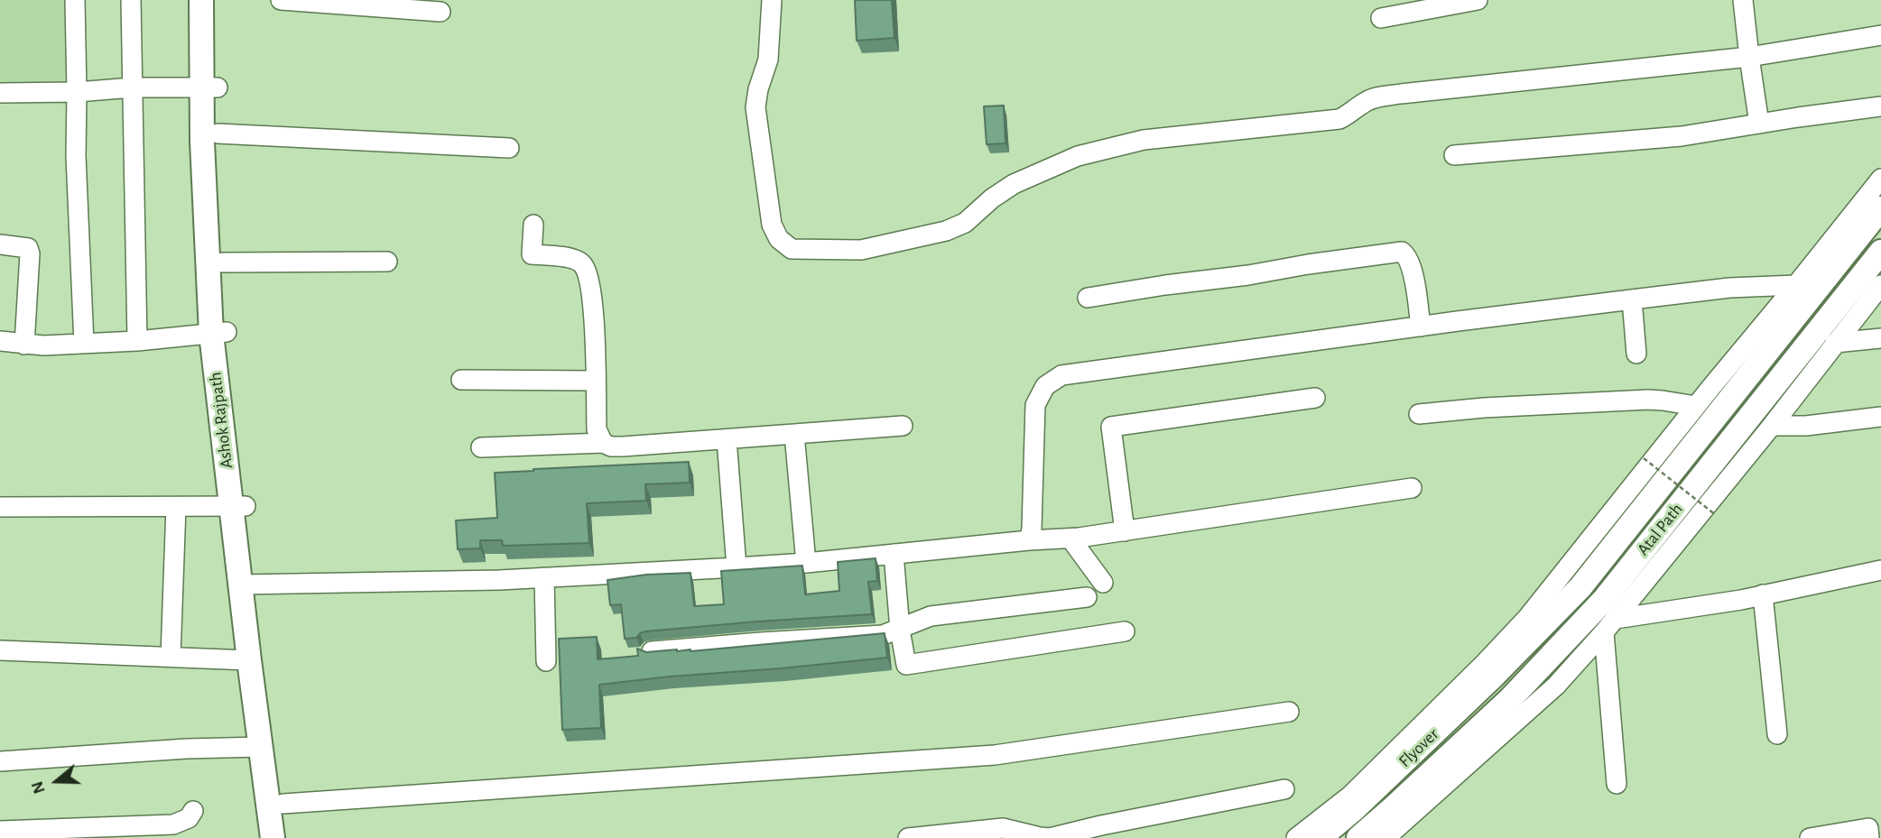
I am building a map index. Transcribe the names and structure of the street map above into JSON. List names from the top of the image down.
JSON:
{
  "streets": {
    "main road": ["Ashok Rajpath", "Atal Path", "Flyover"]
  },
  "crossings": [
    ["Atal Path", "Flyover"]
  ],
  "north": "left"
}
